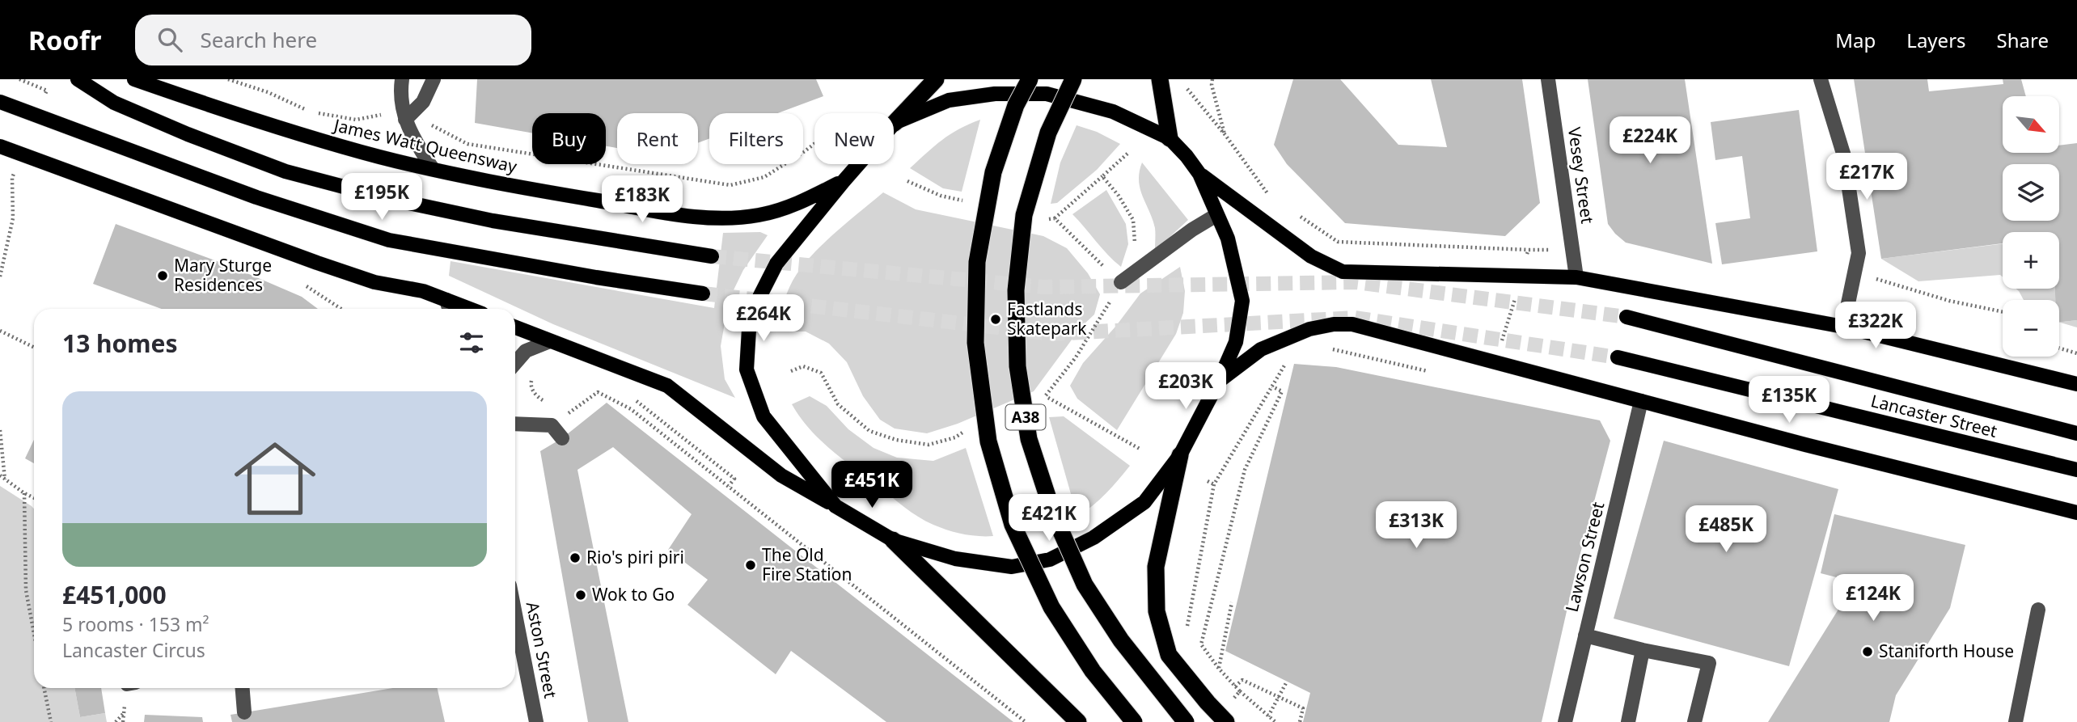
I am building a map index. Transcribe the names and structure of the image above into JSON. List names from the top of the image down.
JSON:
{
  "streets": {
    "highway": ["A38"],
    "main road": ["James Watt Queensway", "Lancaster Street"],
    "street": ["Vesey Street", "Lawson Street", "Aston Street"]
  },
  "places": [
    "Mary Sturge Residences",
    "Fastlands Skatepark",
    "Rio's piri piri",
    "The Old Fire Station",
    "Wok to Go",
    "Staniforth House"
  ],
  "north": "bottom right",
  "page": {
    "header": "Roofr",
    "search": "Search here",
    "nav": ["Map", "Layers", "Share"],
    "map_buttons": ["+", "−"],
    "chip": [
      "Buy",
      "Rent",
      "Filters",
      "New"
    ],
    "price": [
      "£224K",
      "£217K",
      "£195K",
      "£183K",
      "£264K",
      "£322K",
      "£203K",
      "£135K",
      "£451K",
      "£421K",
      "£313K",
      "£485K",
      "£124K"
    ],
    "heading": "13 homes",
    "list": [
      {
        "name": "£451,000",
        "note": "5 rooms · 153 m² · Lancaster Circus"
      }
    ]
  }
}
